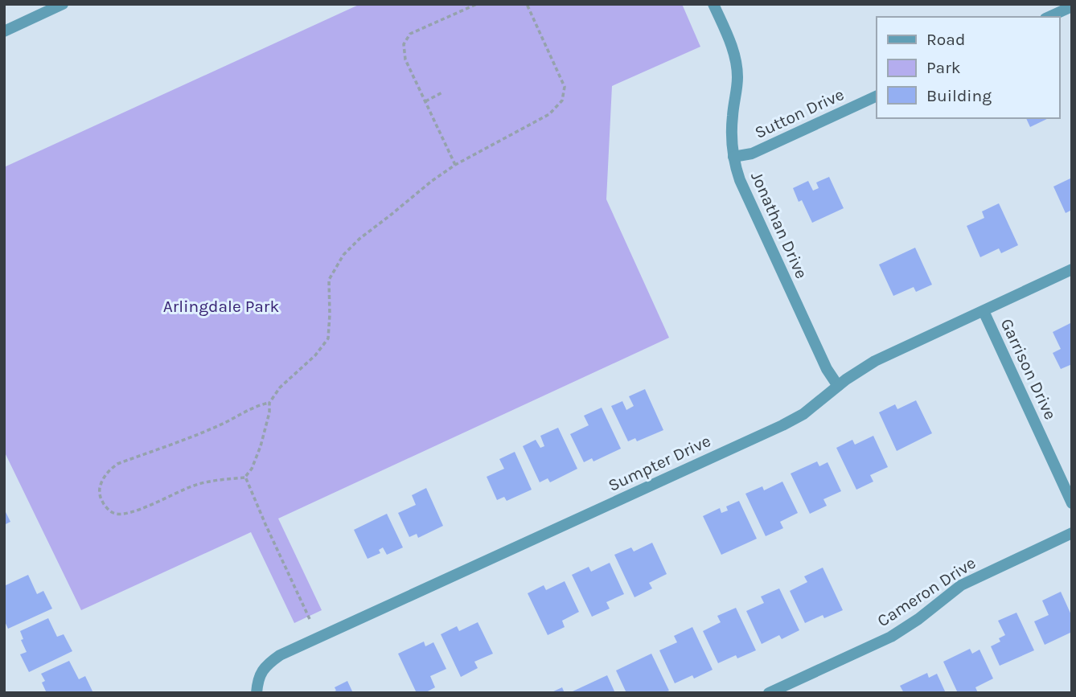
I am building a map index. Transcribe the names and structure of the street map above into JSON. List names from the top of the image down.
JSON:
{
  "streets": {
    "street": [
      "Sutton Drive",
      "Jonathan Drive",
      "Garrison Drive",
      "Sumpter Drive",
      "Cameron Drive"
    ]
  },
  "crossings": [
    ["Sutton Drive", "Jonathan Drive"],
    ["Jonathan Drive", "Sumpter Drive"],
    ["Garrison Drive", "Sumpter Drive"]
  ],
  "parks": ["Arlingdale Park"],
  "legend": ["Road", "Park", "Building"]
}
